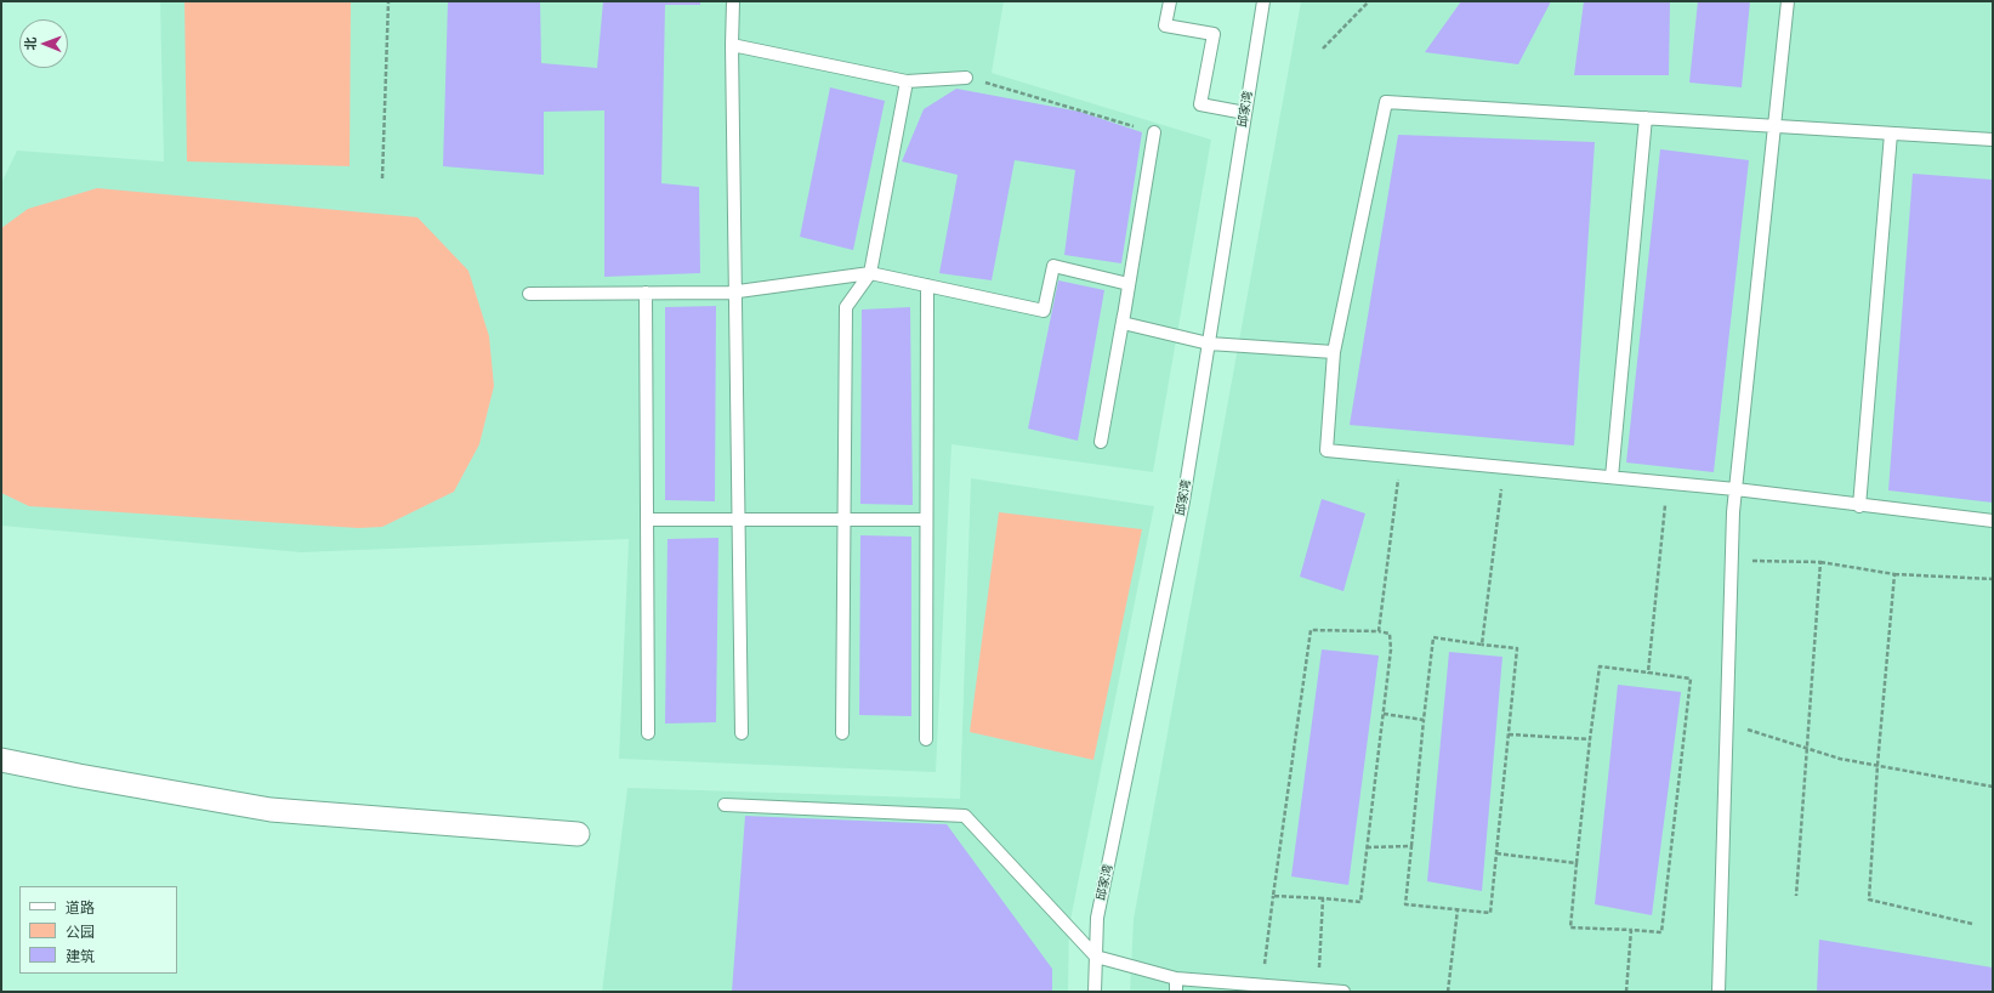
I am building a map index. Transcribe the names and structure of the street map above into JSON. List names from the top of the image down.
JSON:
{
  "streets": {
    "lane": ["邱家湾"]
  },
  "legend": ["道路", "公园", "建筑"],
  "north": "left"
}
